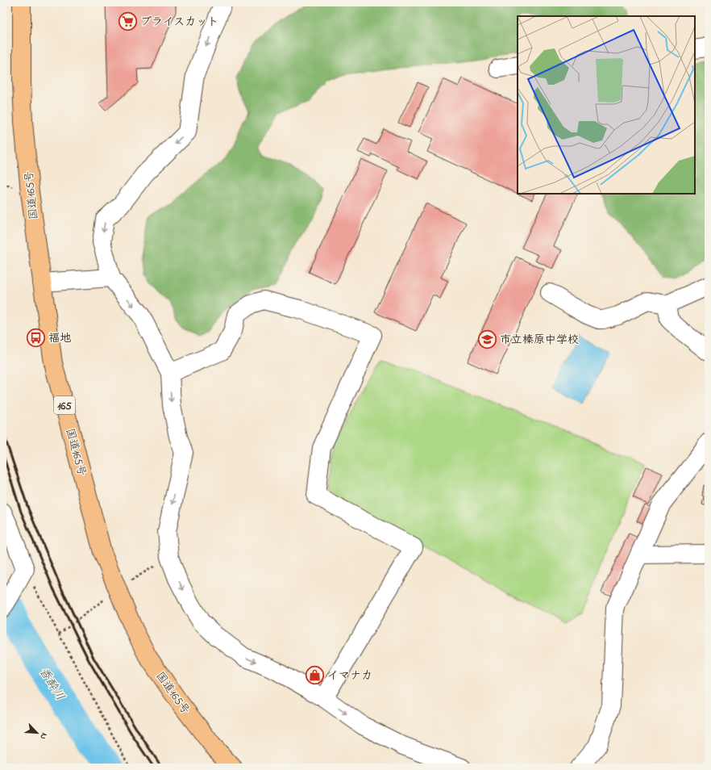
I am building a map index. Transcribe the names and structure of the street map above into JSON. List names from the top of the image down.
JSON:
{
  "streets": {
    "highway": ["国道165号", "165"]
  },
  "water": ["香酔川"],
  "places": {
    "supermarket": ["プライスカット"],
    "bus stop": ["福地"],
    "school or university": ["市立榛原中学校"],
    "shop": ["イマナカ"]
  },
  "north": "bottom right"
}
